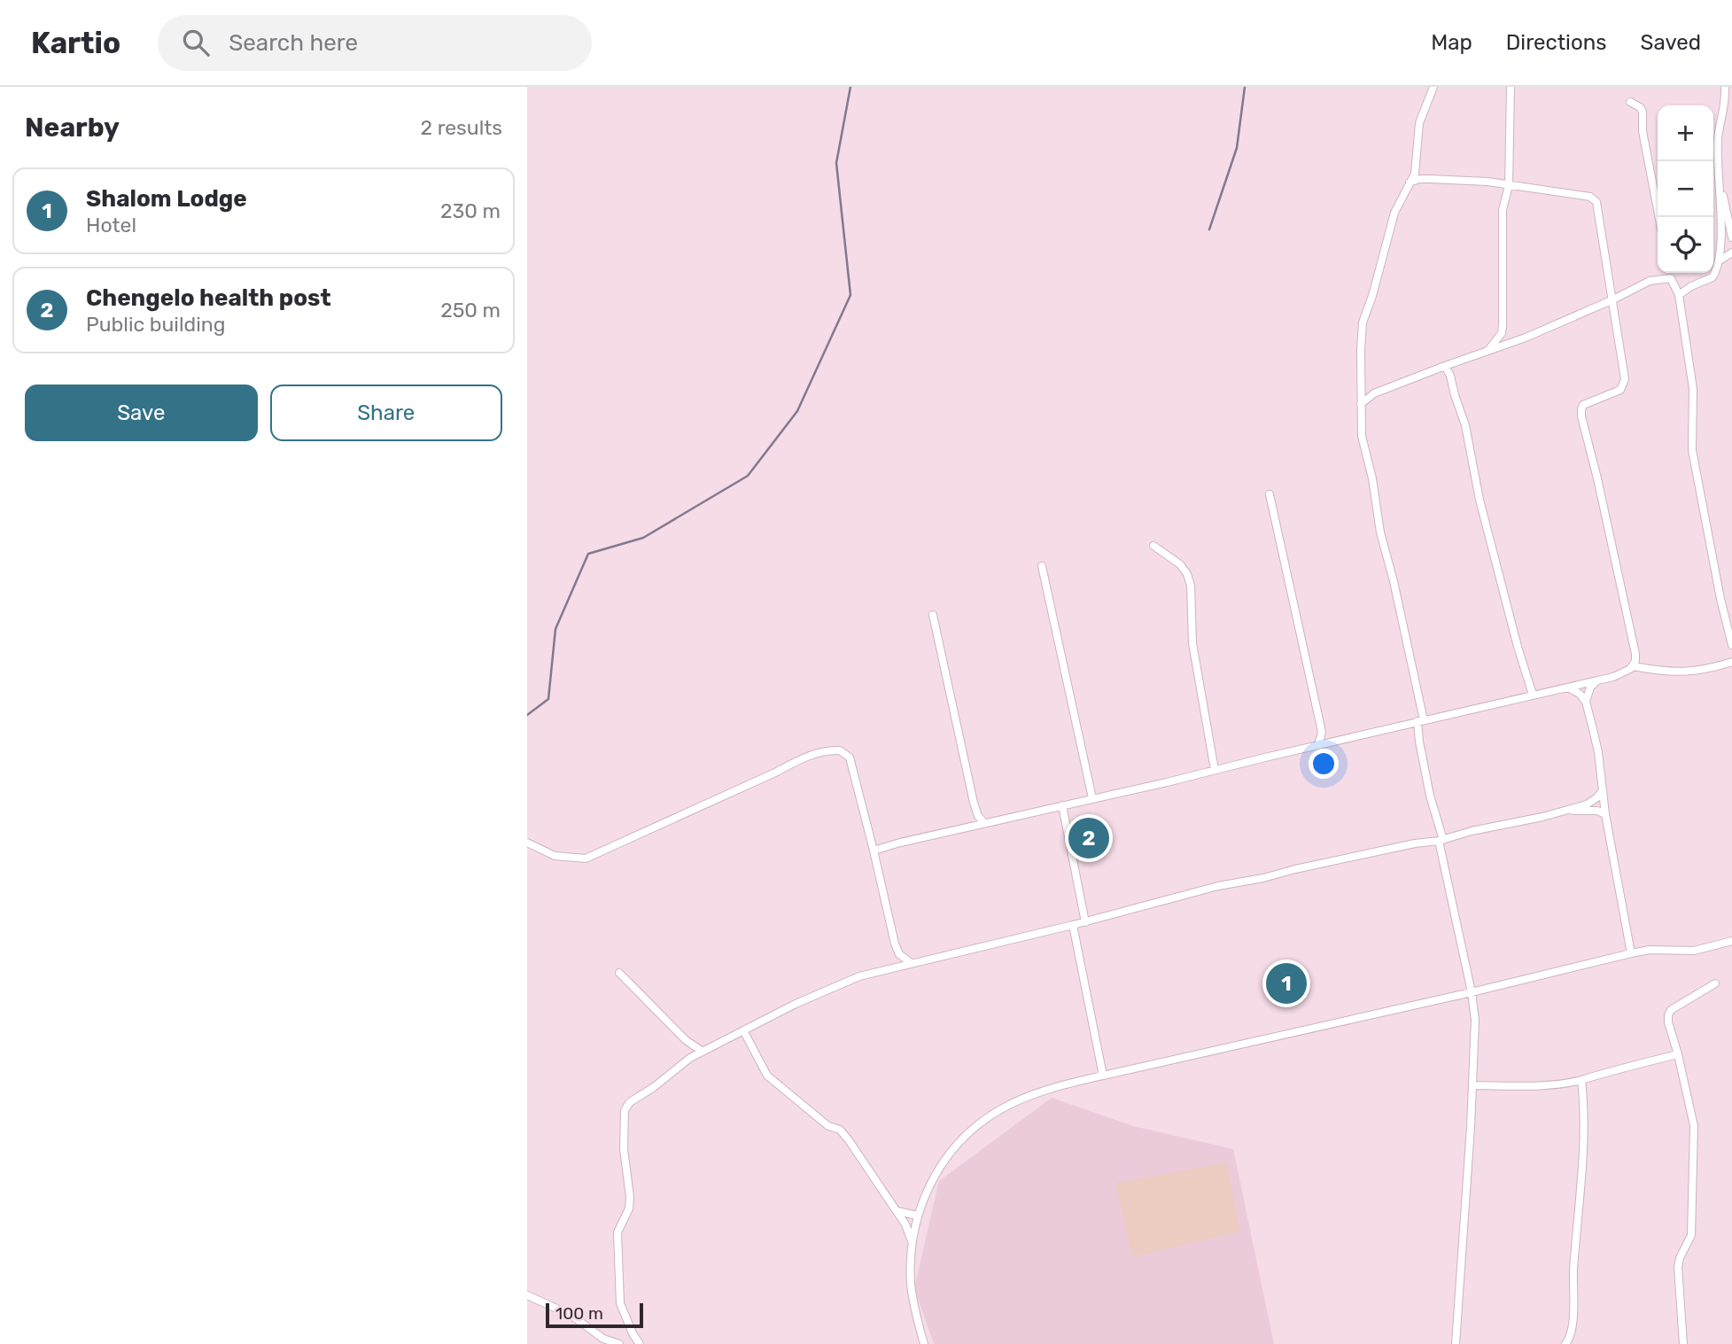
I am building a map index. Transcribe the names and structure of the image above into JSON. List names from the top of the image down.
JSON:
{
  "scale_bar": "100 m",
  "page": {
    "header": "Kartio",
    "search": "Search here",
    "nav": ["Map", "Directions", "Saved"],
    "heading": ["Nearby", "2 results"],
    "map_buttons": ["+", "−"],
    "list": [
      {
        "mark": "1",
        "name": "Shalom Lodge",
        "note": "Hotel",
        "value": "230 m"
      },
      {
        "mark": "2",
        "name": "Chengelo health post",
        "note": "Public building",
        "value": "250 m"
      }
    ],
    "buttons": ["Save", "Share"],
    "pins": ["2", "1"],
    "scale": "100 m"
  }
}
